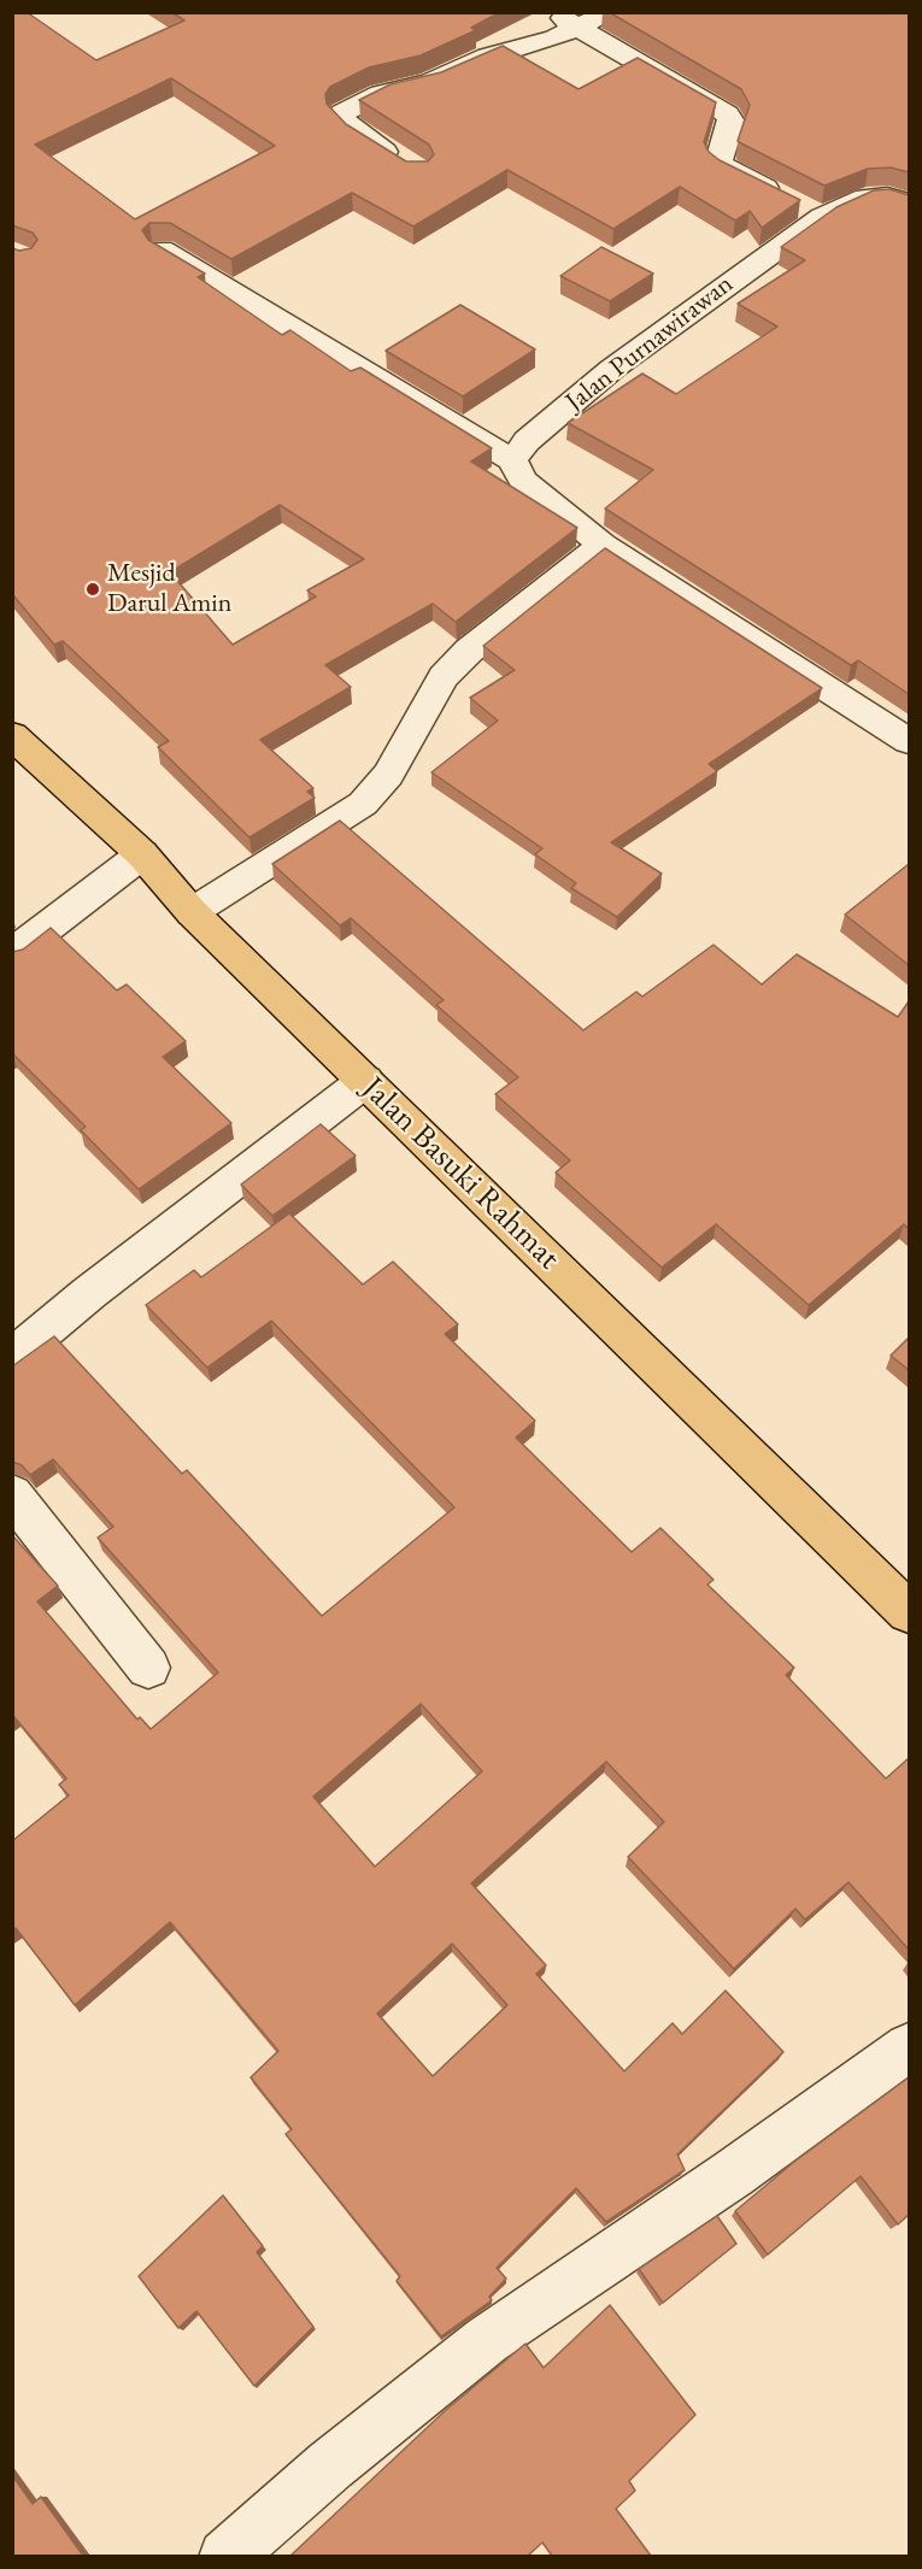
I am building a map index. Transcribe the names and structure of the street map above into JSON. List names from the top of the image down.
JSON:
{
  "streets": {
    "highway": ["Jalan Basuki Rahmat"],
    "street": ["Jalan Purnawirawan"]
  },
  "places": ["Mesjid Darul Amin"]
}
